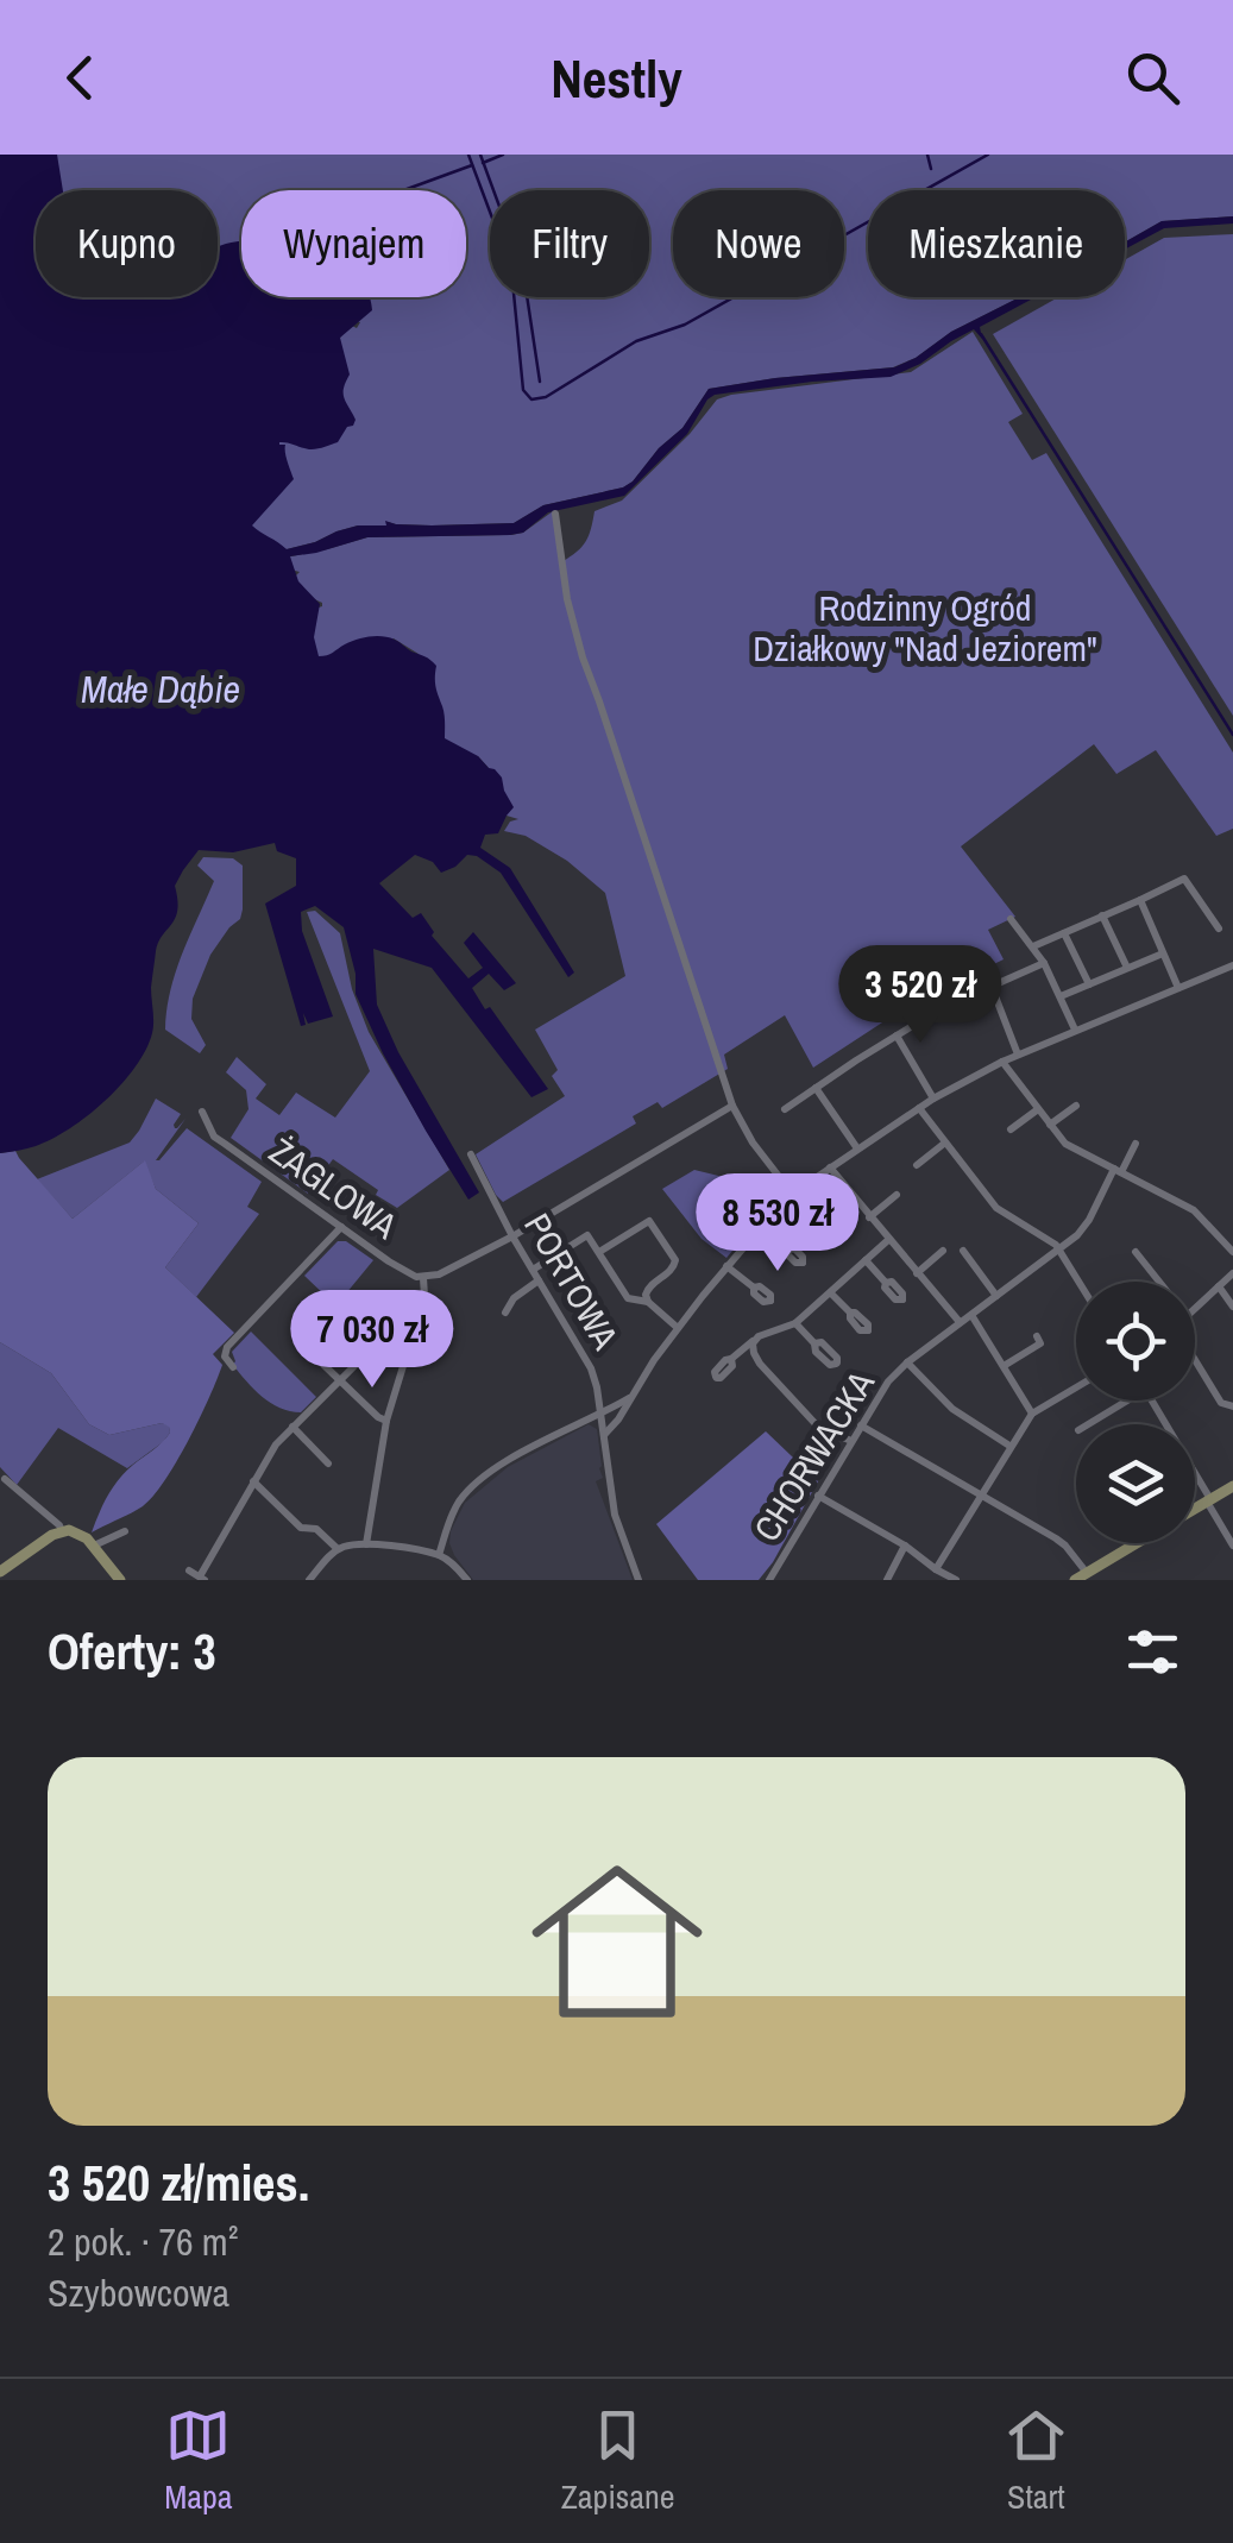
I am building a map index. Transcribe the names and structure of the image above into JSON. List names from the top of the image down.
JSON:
{
  "streets": {
    "street": ["ŻAGLOWA", "PORTOWA", "CHORWACKA"]
  },
  "crossings": [
    ["ŻAGLOWA", "PORTOWA"]
  ],
  "water": ["Małe Dąbie"],
  "parks": ["Rodzinny Ogród Działkowy \"Nad Jeziorem\""],
  "page": {
    "header": "Nestly",
    "chip": [
      "Kupno",
      "Wynajem",
      "Filtry",
      "Nowe",
      "Mieszkanie"
    ],
    "price": ["3 520 zł", "8 530 zł", "7 030 zł"],
    "heading": "Oferty: 3",
    "list": [
      {
        "name": "3 520 zł/mies.",
        "note": "2 pok. · 76 m² · Szybowcowa"
      }
    ],
    "tabs": ["Mapa", "Zapisane", "Start"]
  }
}
